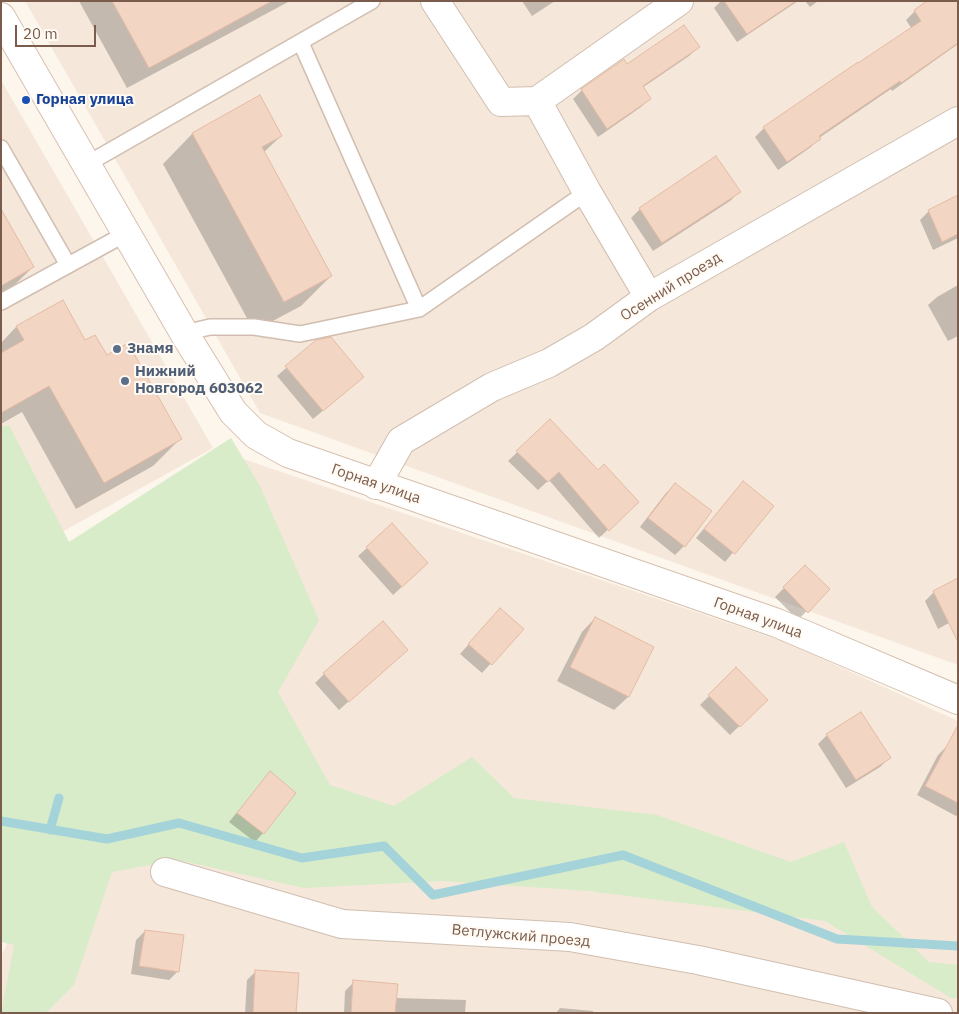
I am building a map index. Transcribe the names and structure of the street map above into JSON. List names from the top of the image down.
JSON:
{
  "streets": {
    "street": ["Осенний проезд", "Горная улица", "Ветлужский проезд"]
  },
  "crossings": [
    ["Осенний проезд", "Горная улица"]
  ],
  "places": ["Горная улица", "Знамя", "Нижний Новгород 603062"],
  "scale_bar": "20 m"
}
